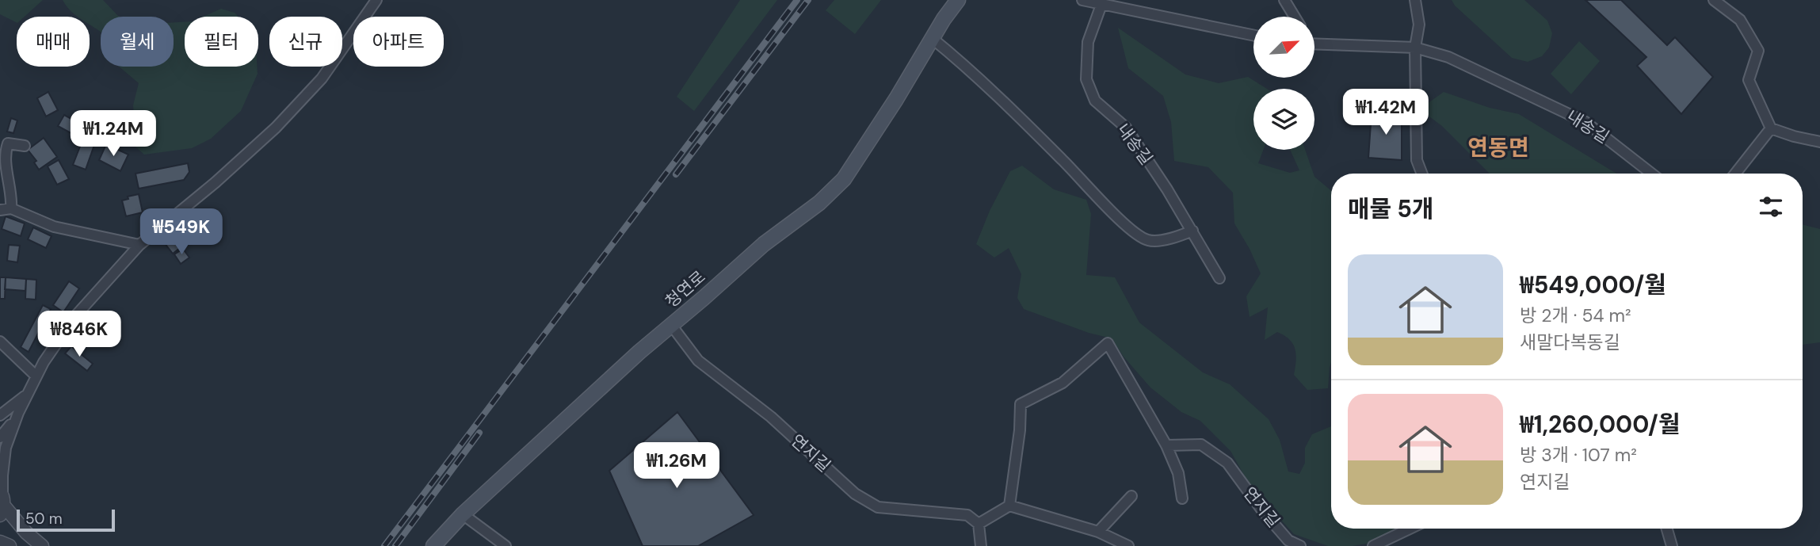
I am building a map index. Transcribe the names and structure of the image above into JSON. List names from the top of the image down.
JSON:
{
  "streets": {
    "main road": ["청연로"],
    "street": ["내송길", "연지길"]
  },
  "crossings": [
    ["청연로", "연지길"]
  ],
  "districts": ["연동면"],
  "scale_bar": "50 m",
  "north": "top right",
  "page": {
    "chip": [
      "매매",
      "월세",
      "필터",
      "신규",
      "아파트"
    ],
    "price": [
      "₩1.42M",
      "₩1.24M",
      "₩549K",
      "₩846K",
      "₩1.26M"
    ],
    "heading": "매물 5개",
    "list": [
      {
        "name": "₩549,000/월",
        "note": "방 2개 · 54 m² · 새말다복동길"
      },
      {
        "name": "₩1,260,000/월",
        "note": "방 3개 · 107 m² · 연지길"
      }
    ],
    "scale": "50 m"
  }
}
